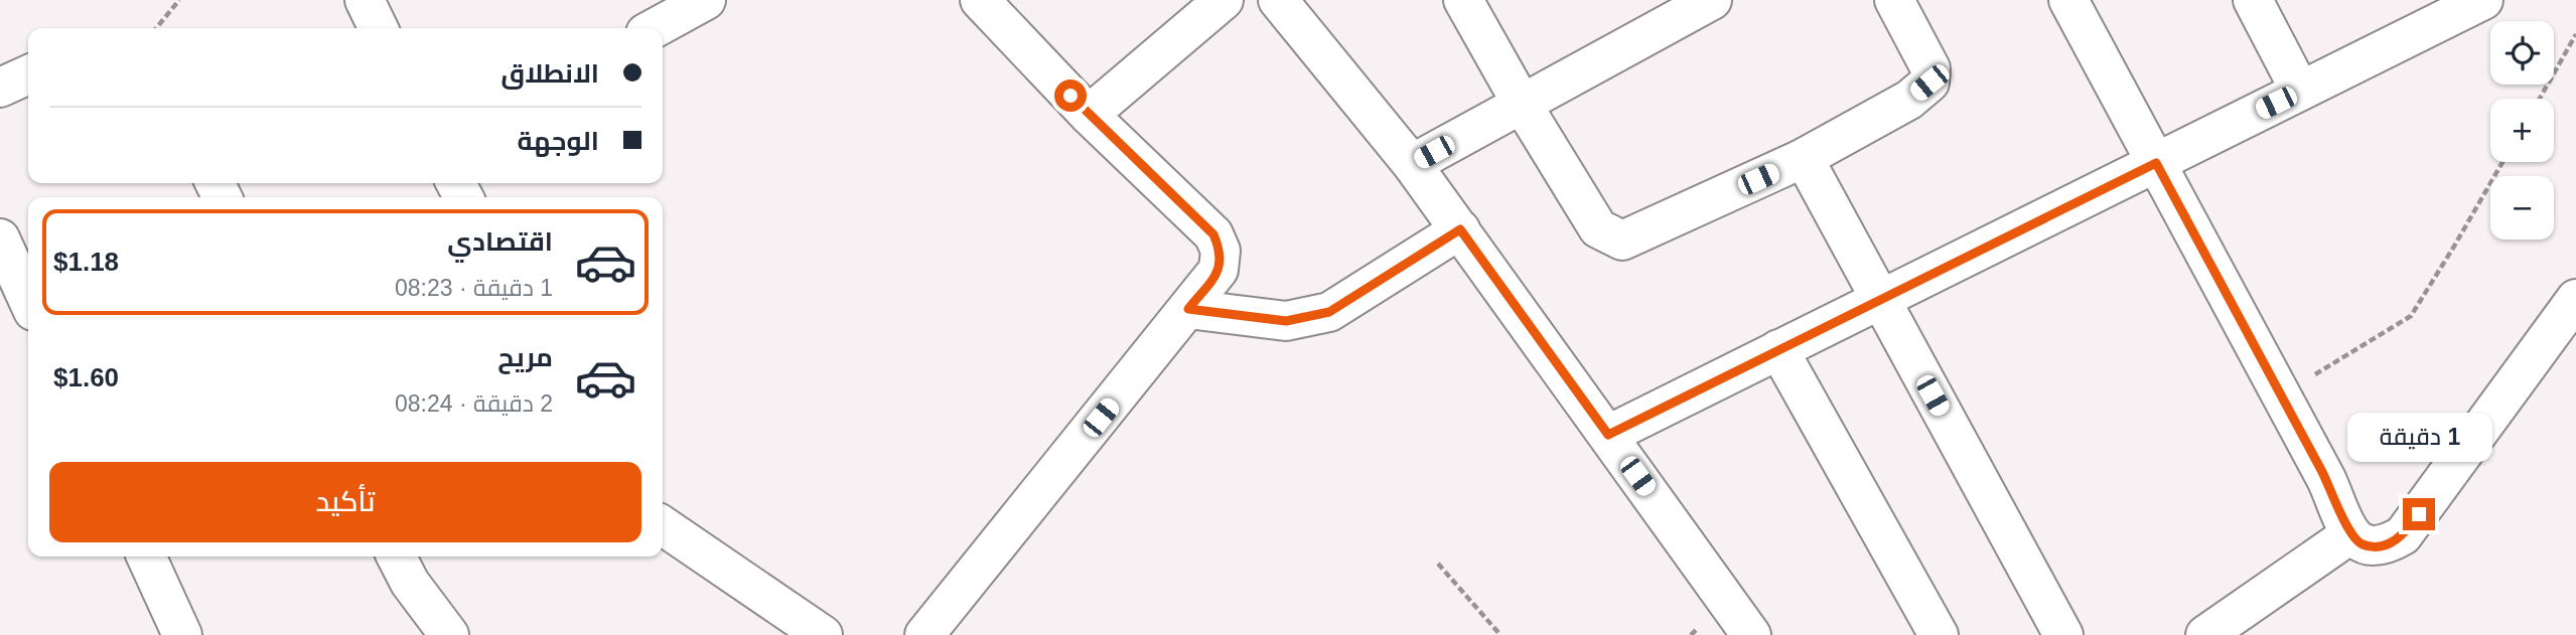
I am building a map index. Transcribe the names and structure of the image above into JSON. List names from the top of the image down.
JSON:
{
  "page": {
    "map_buttons": ["+", "−"],
    "banner": ["الانطلاق", "الوجهة"],
    "list": [
      {
        "name": "اقتصادي",
        "note": "1 دقيقة · 08:23",
        "value": "$1.18"
      },
      {
        "name": "مريح",
        "note": "2 دقيقة · 08:24",
        "value": "$1.60"
      }
    ],
    "bubble": "1 دقيقة",
    "buttons": "تأكيد"
  }
}
